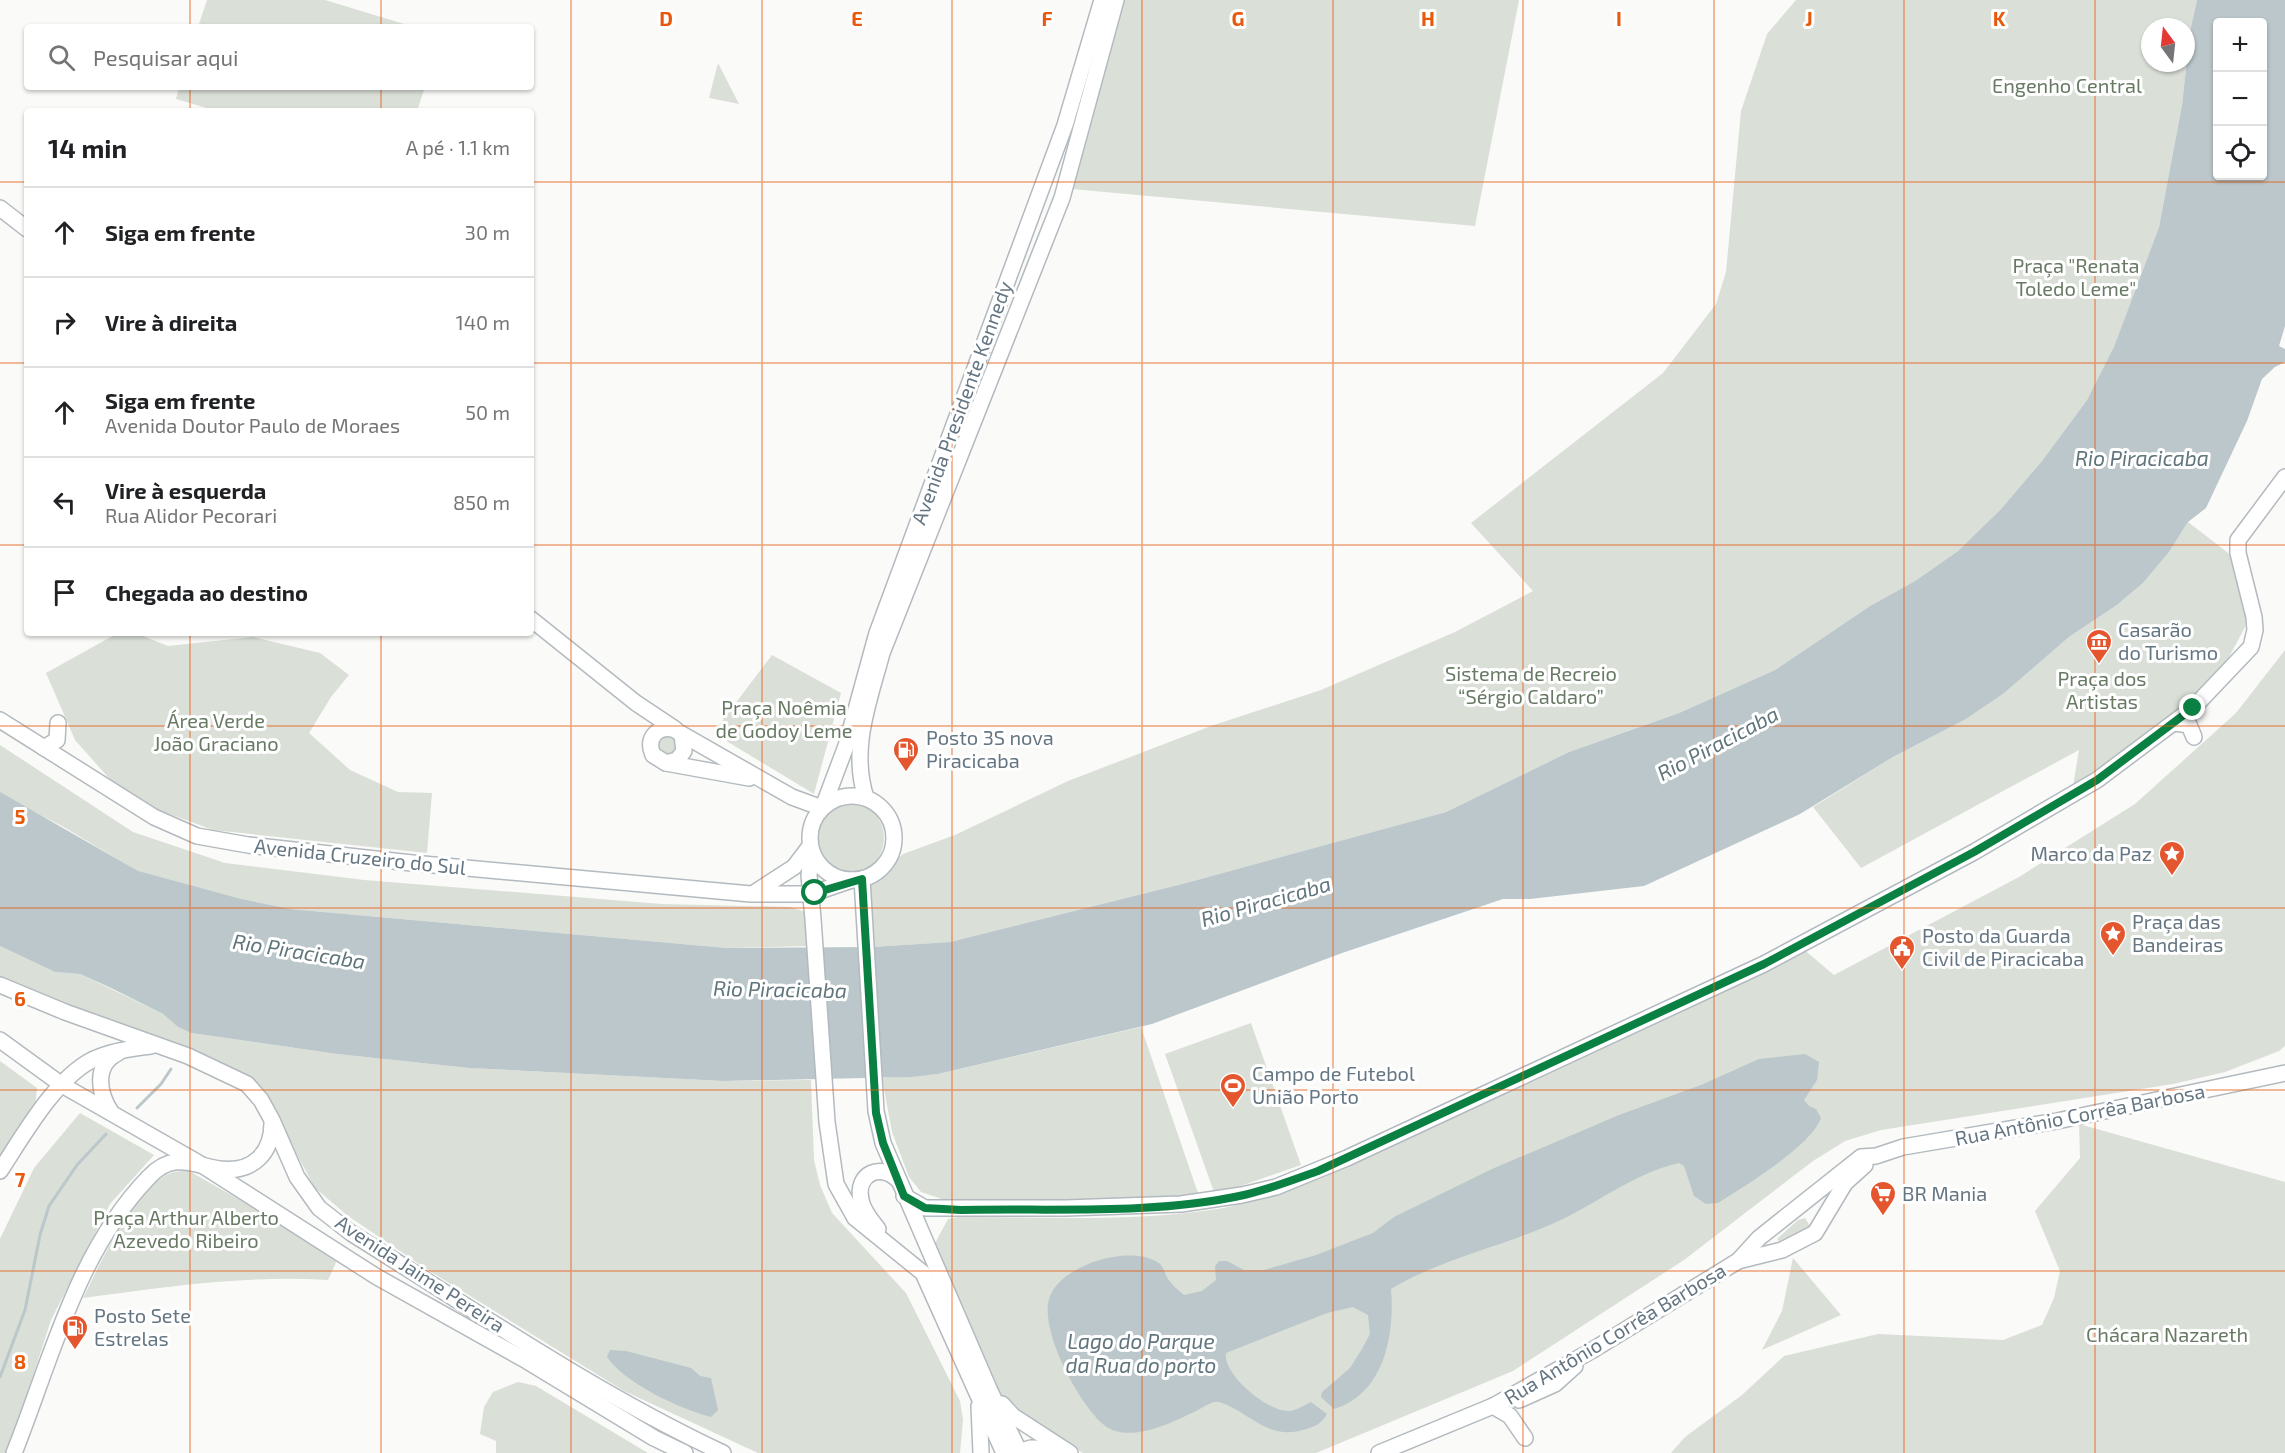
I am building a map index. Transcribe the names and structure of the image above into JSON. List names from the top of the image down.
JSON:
{
  "streets": {
    "main road": [
      "Avenida Presidente Kennedy",
      "Avenida Cruzeiro do Sul",
      "Rua Antônio Corrêa Barbosa",
      "Avenida Jaime Pereira"
    ]
  },
  "crossings": [
    ["Avenida Presidente Kennedy", "Avenida Cruzeiro do Sul"]
  ],
  "water": ["Rio Piracicaba", "Lago do Parque da Rua do porto"],
  "parks": [
    "Engenho Central",
    "Praça \"Renata Toledo Leme\"",
    "Sistema de Recreio “Sérgio Caldaro”",
    "Praça dos Artistas",
    "Praça Noêmia de Godoy Leme",
    "Área Verde João Graciano",
    "Praça Arthur Alberto Azevedo Ribeiro",
    "Chácara Nazareth"
  ],
  "places": {
    "museum": ["Casarão do Turismo"],
    "fuel station": ["Posto 3S nova Piracicaba", "Posto Sete Estrelas"],
    "place": ["Marco da Paz", "Praça das Bandeiras"],
    "public building": ["Posto da Guarda Civil de Piracicaba"],
    "sports": ["Campo de Futebol União Porto"],
    "supermarket": ["BR Mania"]
  },
  "north": "top",
  "page": {
    "map_buttons": ["+", "−"],
    "search": "Pesquisar aqui",
    "heading": ["14 min", "A pé · 1.1 km"],
    "list": [
      ["Siga em frente", "30 m"],
      ["Vire à direita", "140 m"],
      ["Siga em frente", "Avenida Doutor Paulo de Moraes", "50 m"],
      ["Vire à esquerda", "Rua Alidor Pecorari", "850 m"],
      "Chegada ao destino"
    ]
  },
  "grid": {
    "columns": [
      "D",
      "E",
      "F",
      "G",
      "H",
      "I",
      "J",
      "K"
    ],
    "rows": [
      "5",
      "6",
      "7",
      "8"
    ]
  }
}
